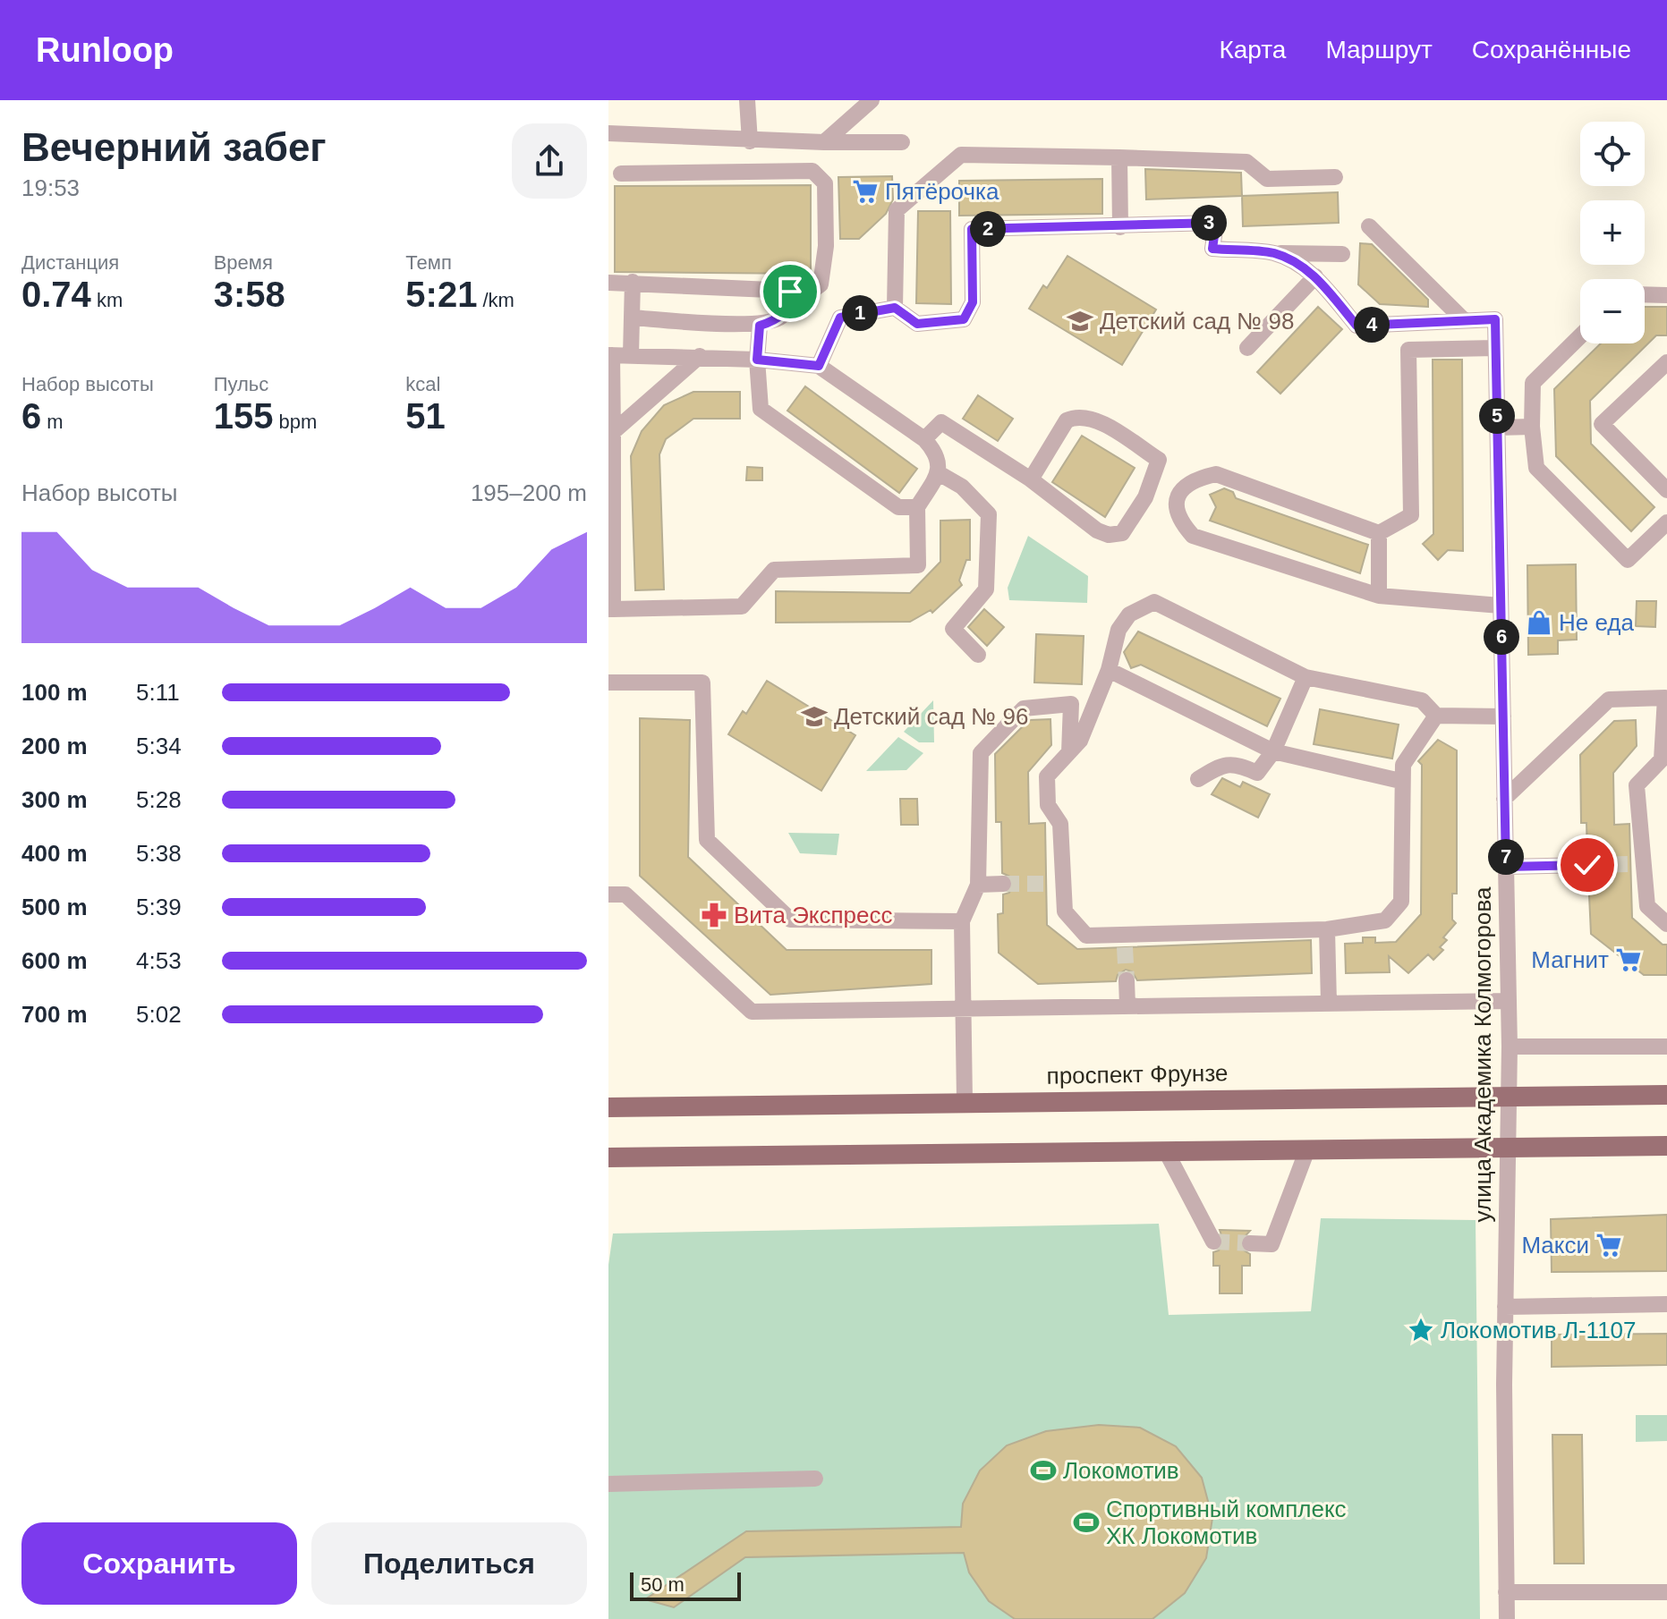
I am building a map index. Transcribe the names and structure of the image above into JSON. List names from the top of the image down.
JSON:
{
  "streets": {
    "main road": ["проспект Фрунзе"],
    "street": ["улица Академика Колмогорова"]
  },
  "crossings": [
    ["улица Академика Колмогорова", "проспект Фрунзе"]
  ],
  "places": {
    "supermarket": ["Пятёрочка", "Магнит", "Макси"],
    "school or university": ["Детский сад № 98", "Детский сад № 96"],
    "shop": ["Не еда"],
    "pharmacy": ["Вита Экспресс"],
    "place": ["Локомотив Л-1107"],
    "sports": ["Локомотив", "Спортивный комплекс ХК Локомотив"]
  },
  "scale_bar": "50 m",
  "page": {
    "header": "Runloop",
    "nav": ["Карта", "Маршрут", "Сохранённые"],
    "heading": ["Вечерний забег", "19:53"],
    "map_buttons": ["+", "−"],
    "pins": [
      "3",
      "2",
      "1",
      "4",
      "5",
      "6",
      "7"
    ],
    "stats": [
      ["Дистанция", "0.74 km"],
      ["Время", "3:58"],
      ["Темп", "5:21 /km"],
      ["Набор высоты", "6 m"],
      ["Пульс", "155 bpm"],
      ["kcal", "51"]
    ],
    "chart": ["Набор высоты", "195–200 m"],
    "list": [
      {
        "name": "100 m",
        "note": "5:11"
      },
      {
        "name": "200 m",
        "note": "5:34"
      },
      {
        "name": "300 m",
        "note": "5:28"
      },
      {
        "name": "400 m",
        "note": "5:38"
      },
      {
        "name": "500 m",
        "note": "5:39"
      },
      {
        "name": "600 m",
        "note": "4:53"
      },
      {
        "name": "700 m",
        "note": "5:02"
      }
    ],
    "buttons": ["Сохранить", "Поделиться"],
    "scale": "50 m"
  }
}
